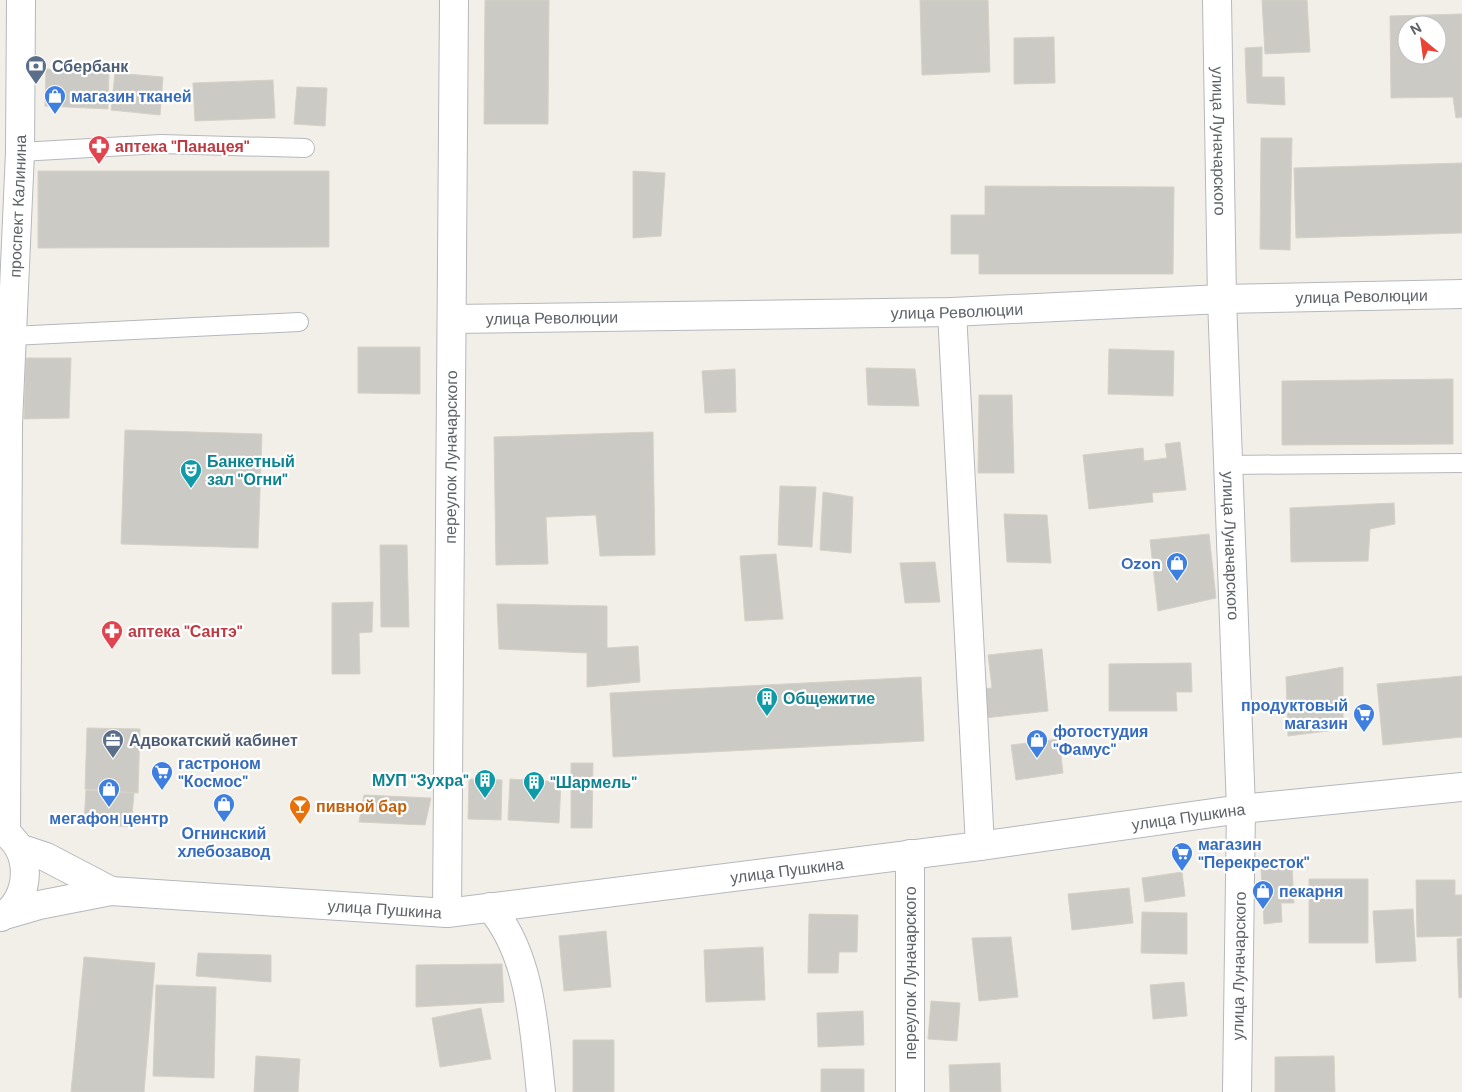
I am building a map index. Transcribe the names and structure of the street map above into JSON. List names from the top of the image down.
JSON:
{
  "streets": {
    "street": [
      "улица Луначарского",
      "проспект Калинина",
      "улица Революции",
      "переулок Луначарского",
      "улица Пушкина"
    ]
  },
  "crossings": [
    ["улица Луначарского", "улица Революции"],
    ["улица Луначарского", "улица Пушкина"],
    ["улица Революции", "переулок Луначарского"],
    ["переулок Луначарского", "улица Пушкина"]
  ],
  "places": {
    "bank": ["Сбербанк"],
    "shop": [
      "магазин тканей",
      "Ozon",
      "фотостудия \"Фамус\"",
      "мегафон центр",
      "Огнинский хлебозавод",
      "пекарня"
    ],
    "pharmacy": ["аптека \"Панацея\"", "аптека \"Сантэ\""],
    "theatre": ["Банкетный зал \"Огни\""],
    "building": ["Общежитие", "МУП \"Зухра\"", "\"Шармель\""],
    "supermarket": ["продуктовый магазин", "гастроном \"Космос\"", "магазин \"Перекресток\""],
    "office": ["Адвокатский кабинет"],
    "bar": ["пивной бар"]
  },
  "north": "top left"
}
